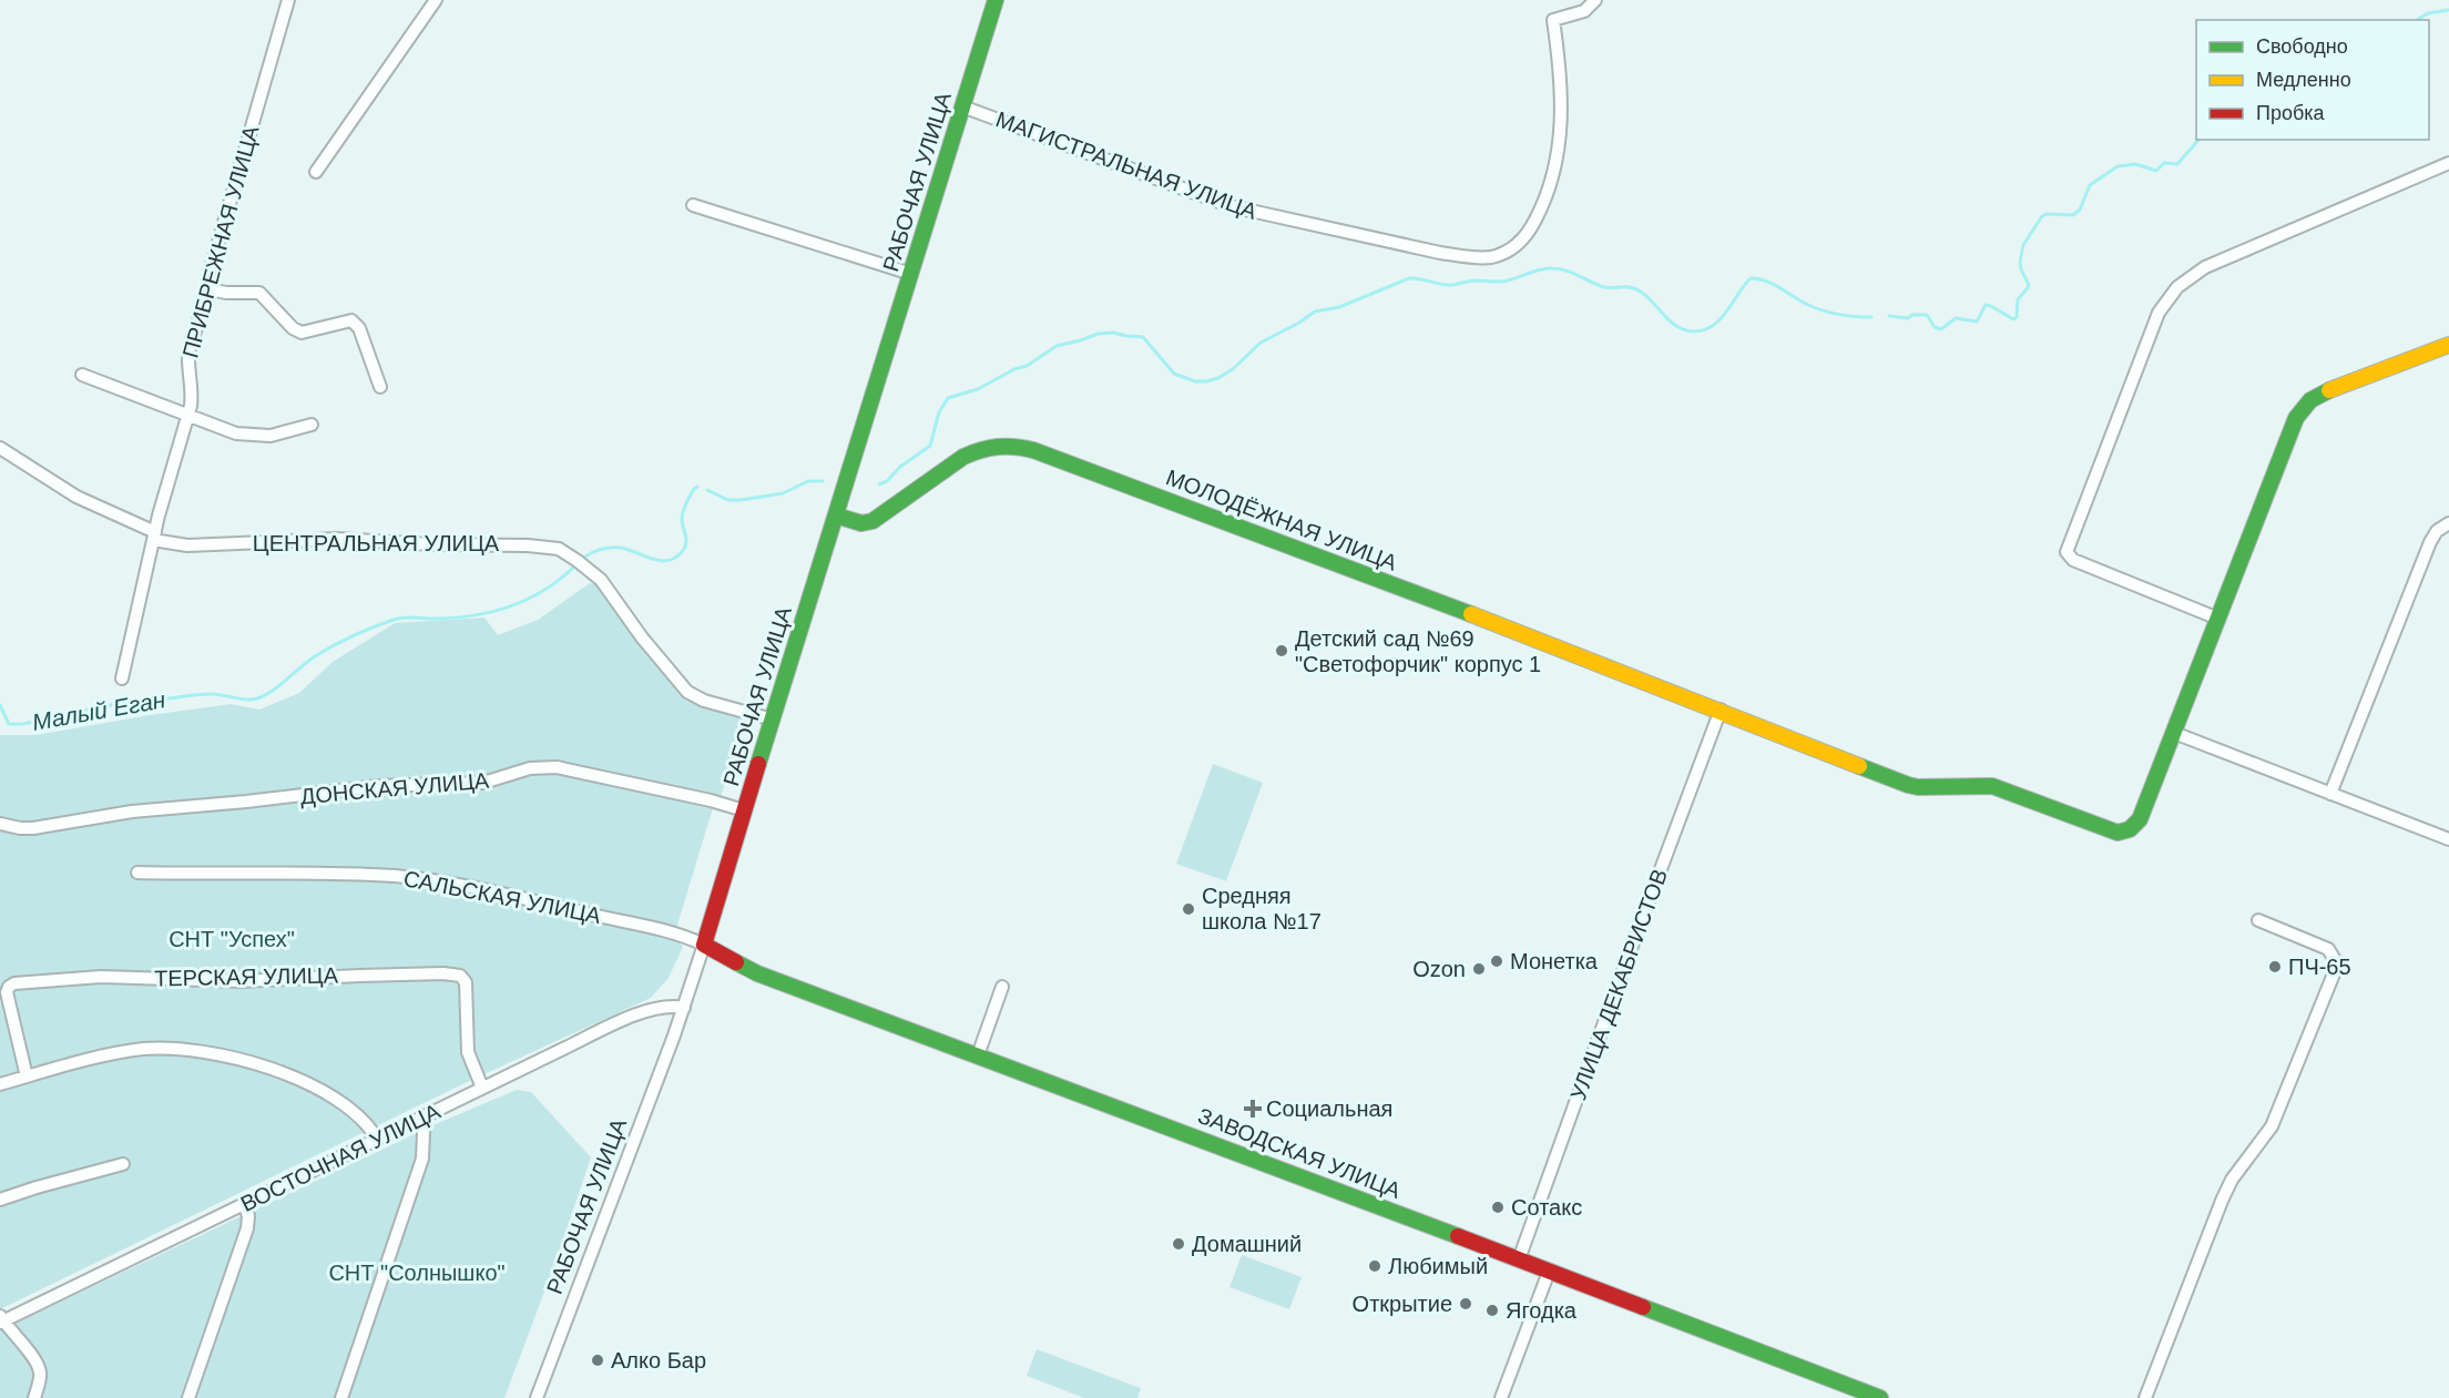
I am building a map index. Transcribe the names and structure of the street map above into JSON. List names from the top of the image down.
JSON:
{
  "streets": {
    "street": [
      "МАГИСТРАЛЬНАЯ УЛИЦА",
      "РАБОЧАЯ УЛИЦА",
      "ПРИБРЕЖНАЯ УЛИЦА",
      "МОЛОДЁЖНАЯ УЛИЦА",
      "ЦЕНТРАЛЬНАЯ УЛИЦА",
      "ДОНСКАЯ УЛИЦА",
      "САЛЬСКАЯ УЛИЦА",
      "ТЕРСКАЯ УЛИЦА",
      "УЛИЦА ДЕКАБРИСТОВ",
      "ЗАВОДСКАЯ УЛИЦА",
      "ВОСТОЧНАЯ УЛИЦА"
    ]
  },
  "crossings": [
    ["МАГИСТРАЛЬНАЯ УЛИЦА", "РАБОЧАЯ УЛИЦА"],
    ["РАБОЧАЯ УЛИЦА", "МОЛОДЁЖНАЯ УЛИЦА"],
    ["РАБОЧАЯ УЛИЦА", "ЦЕНТРАЛЬНАЯ УЛИЦА"],
    ["РАБОЧАЯ УЛИЦА", "ДОНСКАЯ УЛИЦА"],
    ["РАБОЧАЯ УЛИЦА", "САЛЬСКАЯ УЛИЦА"],
    ["РАБОЧАЯ УЛИЦА", "ЗАВОДСКАЯ УЛИЦА"],
    ["РАБОЧАЯ УЛИЦА", "ВОСТОЧНАЯ УЛИЦА"],
    ["ПРИБРЕЖНАЯ УЛИЦА", "ЦЕНТРАЛЬНАЯ УЛИЦА"],
    ["МОЛОДЁЖНАЯ УЛИЦА", "УЛИЦА ДЕКАБРИСТОВ"],
    ["САЛЬСКАЯ УЛИЦА", "ЗАВОДСКАЯ УЛИЦА"],
    ["ТЕРСКАЯ УЛИЦА", "ВОСТОЧНАЯ УЛИЦА"],
    ["УЛИЦА ДЕКАБРИСТОВ", "ЗАВОДСКАЯ УЛИЦА"]
  ],
  "water": ["Малый Еган"],
  "parks": ["СНТ \"Успех\"", "СНТ \"Солнышко\""],
  "places": {
    "other": [
      "Детский сад №69 \"Светофорчик\" корпус 1",
      "Средняя школа №17",
      "Монетка",
      "ПЧ-65",
      "Ozon",
      "Сотакс",
      "Домашний",
      "Любимый",
      "Открытие",
      "Ягодка",
      "Алко Бар"
    ],
    "health": ["Социальная"]
  },
  "legend": ["Свободно", "Медленно", "Пробка"]
}
